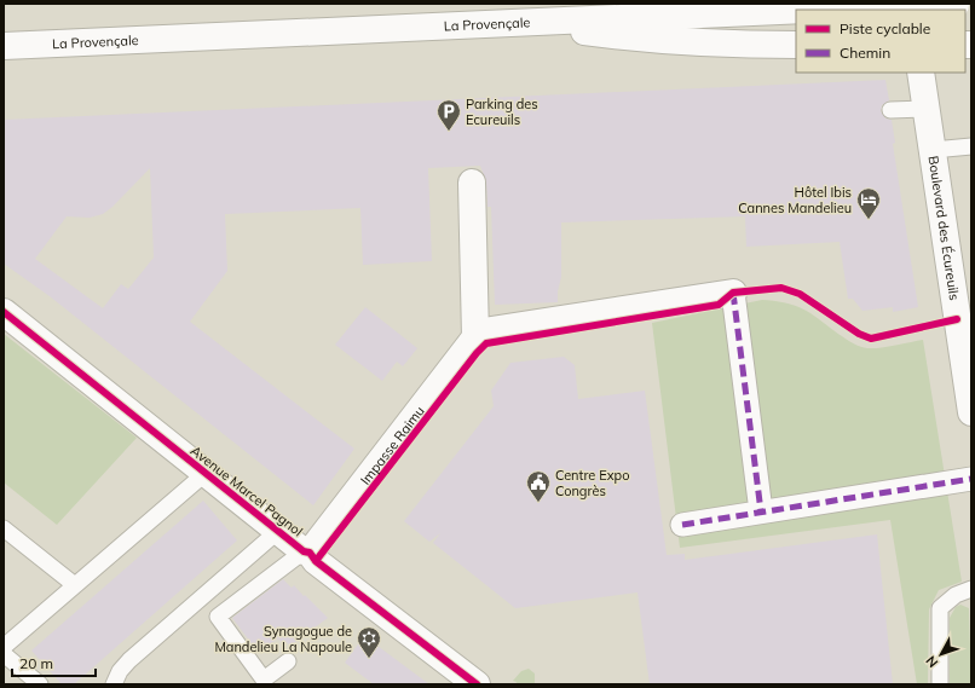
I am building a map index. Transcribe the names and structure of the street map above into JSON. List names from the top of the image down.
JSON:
{
  "streets": {
    "main road": [
      "La Provençale",
      "Boulevard des Écureuils",
      "Impasse Raimu",
      "Avenue Marcel Pagnol"
    ]
  },
  "crossings": [
    ["Impasse Raimu", "Avenue Marcel Pagnol"]
  ],
  "places": {
    "parking": ["Parking des Ecureuils"],
    "hotel": ["Hôtel Ibis Cannes Mandelieu"],
    "public building": ["Centre Expo Congrès"],
    "synagogue": ["Synagogue de Mandelieu La Napoule"]
  },
  "legend": ["Piste cyclable", "Chemin"],
  "scale_bar": "20 m",
  "north": "bottom left"
}
